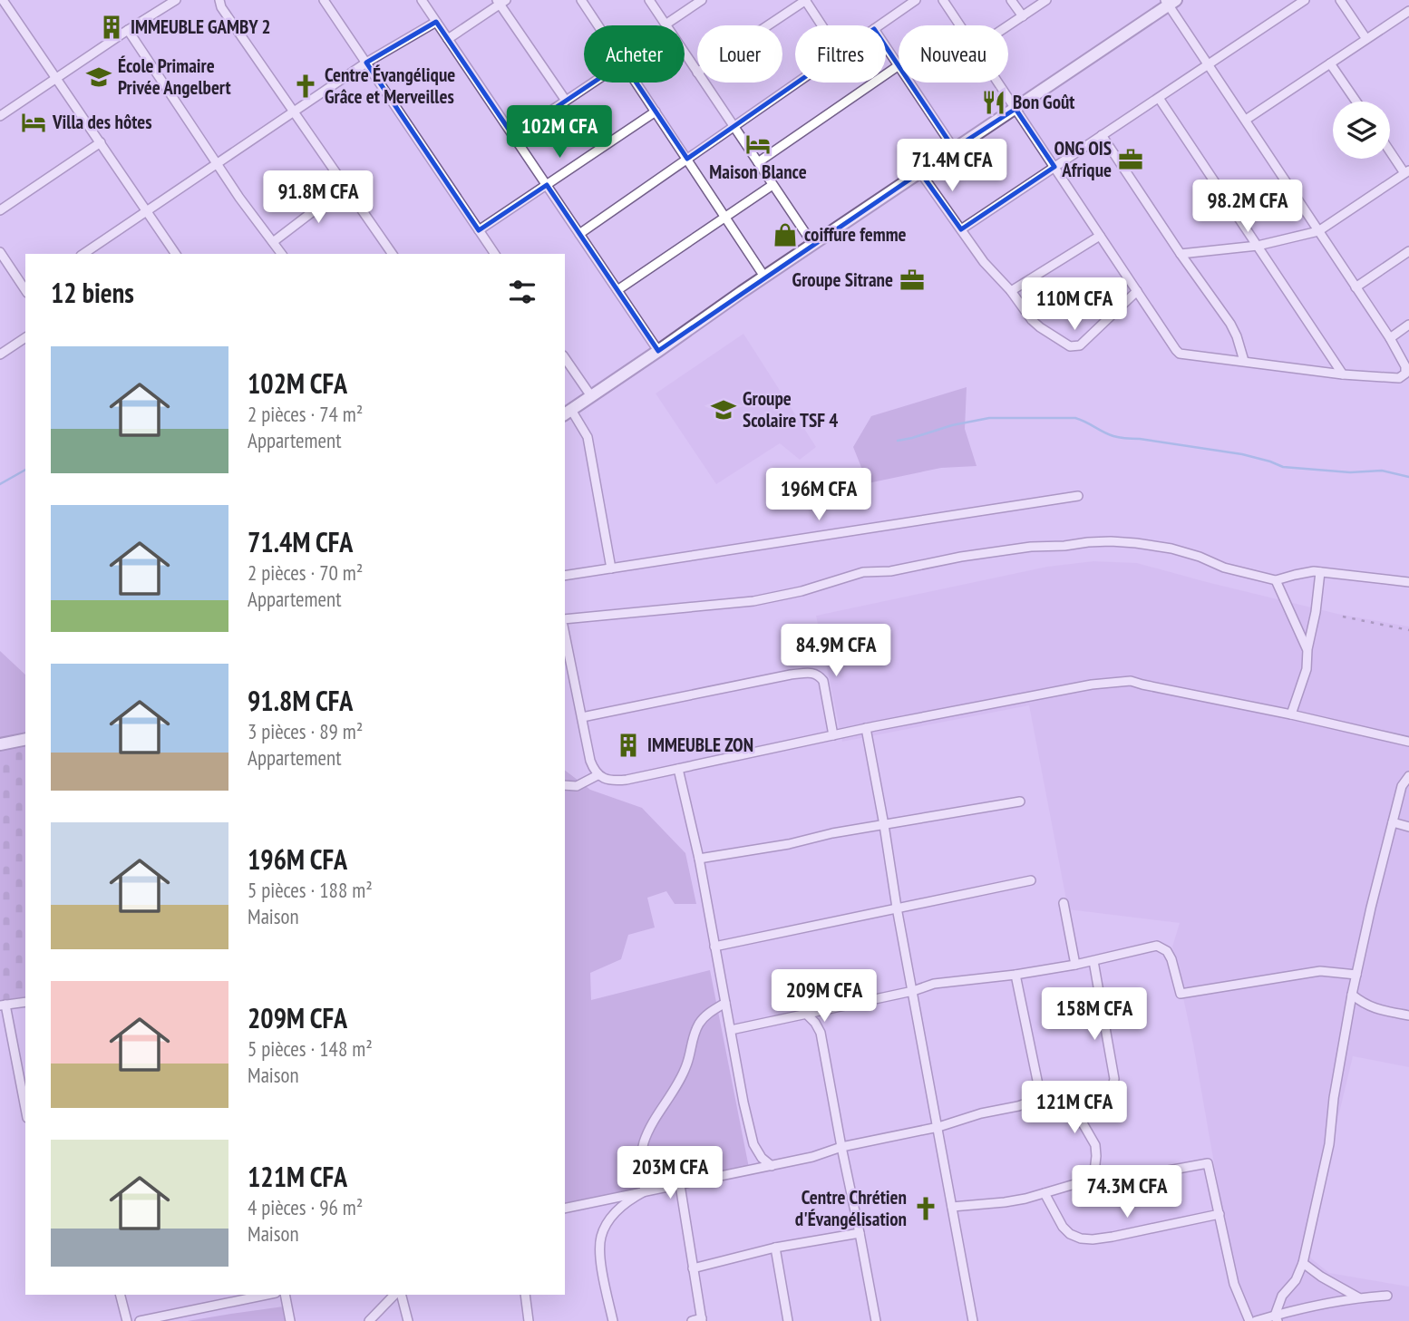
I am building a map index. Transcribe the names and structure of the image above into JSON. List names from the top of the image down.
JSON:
{
  "places": {
    "building": ["IMMEUBLE GAMBY 2", "IMMEUBLE ZON"],
    "school or university": ["École Primaire Privée Angelbert", "Groupe Scolaire TSF 4"],
    "church": ["Centre Évangélique Grâce et Merveilles", "Centre Chrétien d'Évangélisation"],
    "restaurant": ["Bon Goût"],
    "hotel": ["Villa des hôtes", "Maison Blance"],
    "office": ["ONG OIS Afrique", "Groupe Sitrane"],
    "shop": ["coiffure femme"]
  },
  "page": {
    "chip": [
      "Acheter",
      "Louer",
      "Filtres",
      "Nouveau"
    ],
    "price": [
      "102M CFA",
      "71.4M CFA",
      "91.8M CFA",
      "98.2M CFA",
      "110M CFA",
      "196M CFA",
      "84.9M CFA",
      "209M CFA",
      "158M CFA",
      "121M CFA",
      "203M CFA",
      "74.3M CFA"
    ],
    "heading": "12 biens",
    "list": [
      {
        "name": "102M CFA",
        "note": "2 pièces · 74 m² · Appartement"
      },
      {
        "name": "71.4M CFA",
        "note": "2 pièces · 70 m² · Appartement"
      },
      {
        "name": "91.8M CFA",
        "note": "3 pièces · 89 m² · Appartement"
      },
      {
        "name": "196M CFA",
        "note": "5 pièces · 188 m² · Maison"
      },
      {
        "name": "209M CFA",
        "note": "5 pièces · 148 m² · Maison"
      },
      {
        "name": "121M CFA",
        "note": "4 pièces · 96 m² · Maison"
      }
    ]
  }
}
